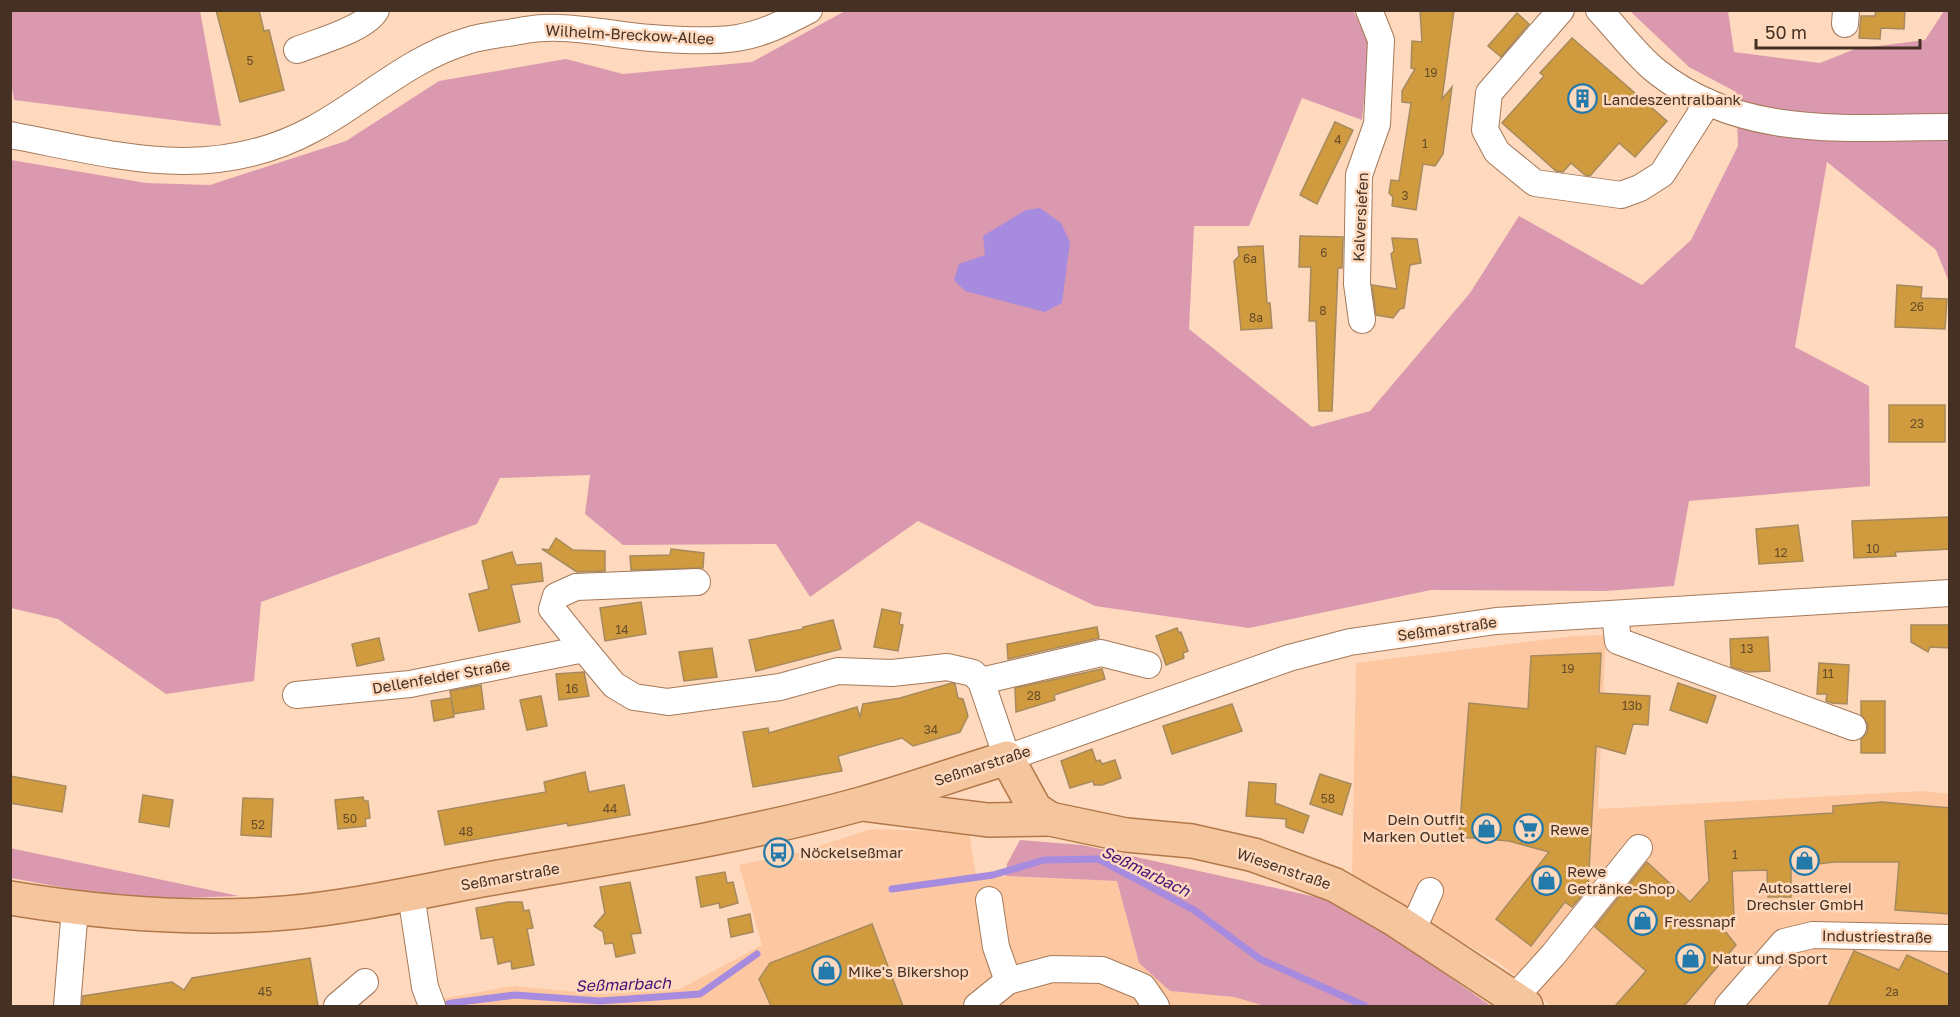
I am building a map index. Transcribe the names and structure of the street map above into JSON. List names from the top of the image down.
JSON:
{
  "streets": {
    "main road": ["Seßmarstraße", "Wiesenstraße"],
    "street": [
      "Wilhelm-Breckow-Allee",
      "Kalversiefen",
      "Dellenfelder Straße",
      "Industriestraße"
    ]
  },
  "crossings": [
    ["Seßmarstraße", "Wiesenstraße"]
  ],
  "water": ["Seßmarbach"],
  "places": {
    "building": ["Landeszentralbank"],
    "shop": [
      "Dein Outfit Marken Outlet",
      "Autosattlerei Drechsler GmbH",
      "Rewe Getränke-Shop",
      "Fressnapf",
      "Natur und Sport",
      "Mike's Bikershop"
    ],
    "supermarket": ["Rewe"],
    "bus stop": ["Nöckelseßmar"]
  },
  "house_numbers": [
    "5",
    "19",
    "4",
    "1",
    "3",
    "6",
    "6a",
    "26",
    "8",
    "8a",
    "23",
    "10",
    "12",
    "14",
    "13",
    "19",
    "11",
    "16",
    "28",
    "13b",
    "34",
    "58",
    "44",
    "50",
    "52",
    "48",
    "1",
    "45",
    "2a"
  ],
  "scale_bar": "50 m"
}
